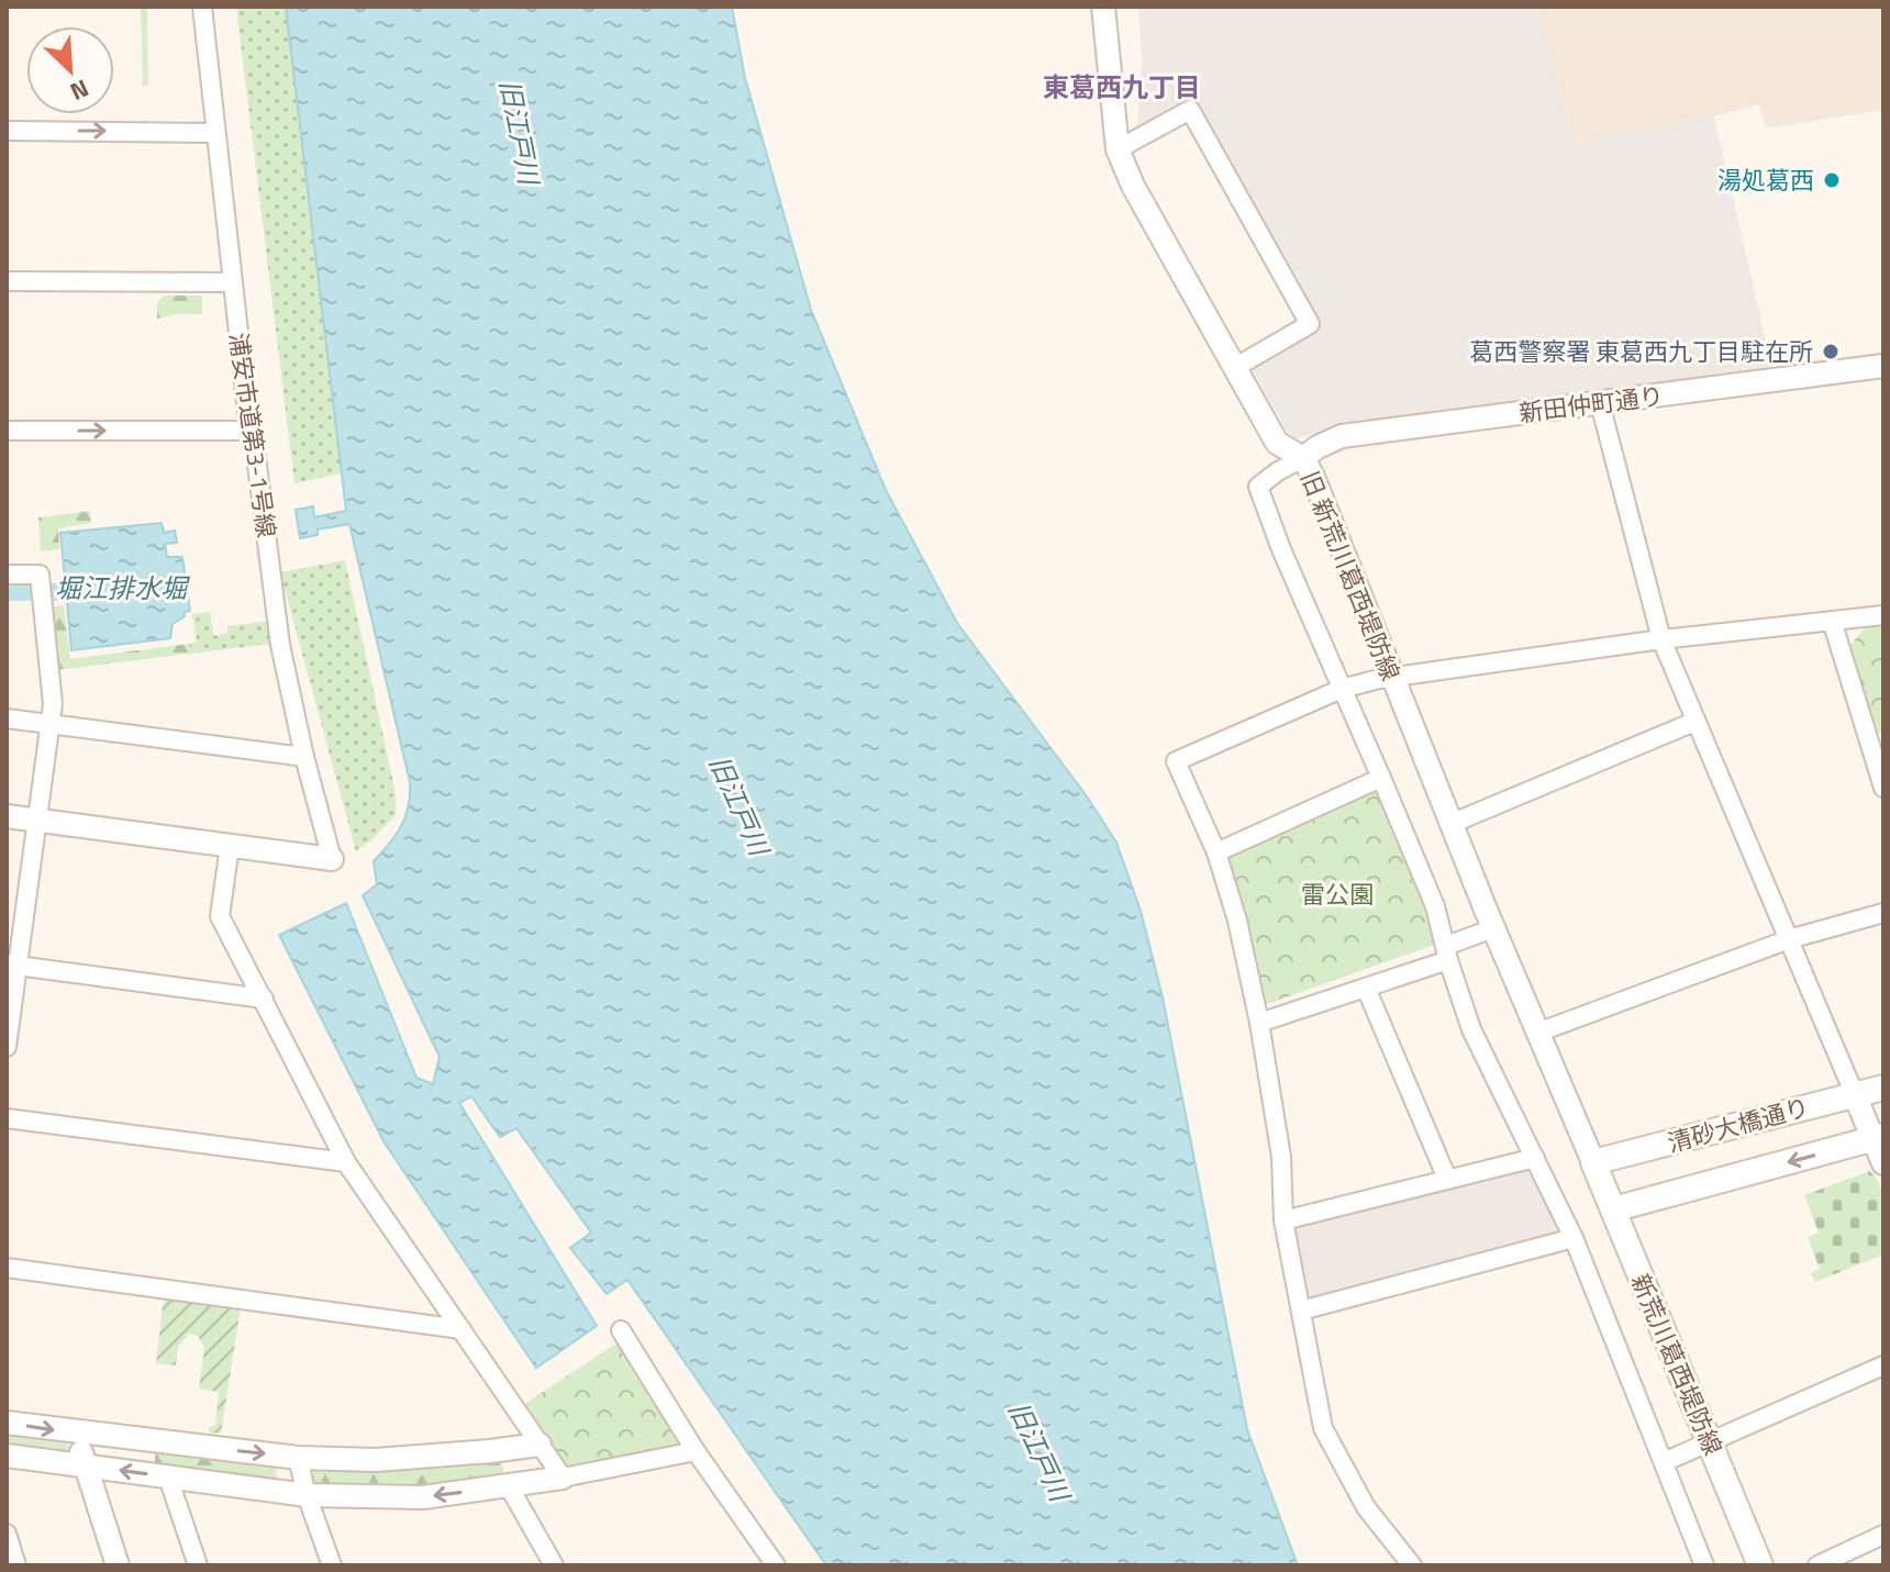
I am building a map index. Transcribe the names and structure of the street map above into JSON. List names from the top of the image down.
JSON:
{
  "streets": {
    "main road": ["清砂大橋通り", "新荒川葛西堤防線"],
    "street": ["新田仲町通り", "浦安市道第3-1号線", "旧 新荒川葛西堤防線"]
  },
  "crossings": [
    ["新田仲町通り", "旧 新荒川葛西堤防線"],
    ["旧 新荒川葛西堤防線", "清砂大橋通り"],
    ["旧 新荒川葛西堤防線", "新荒川葛西堤防線"],
    ["清砂大橋通り", "新荒川葛西堤防線"]
  ],
  "districts": ["東葛西九丁目"],
  "water": ["旧江戸川", "堀江排水堀"],
  "parks": ["雷公園"],
  "places": ["湯処葛西", "葛西警察署 東葛西九丁目駐在所"],
  "north": "bottom right"
}
